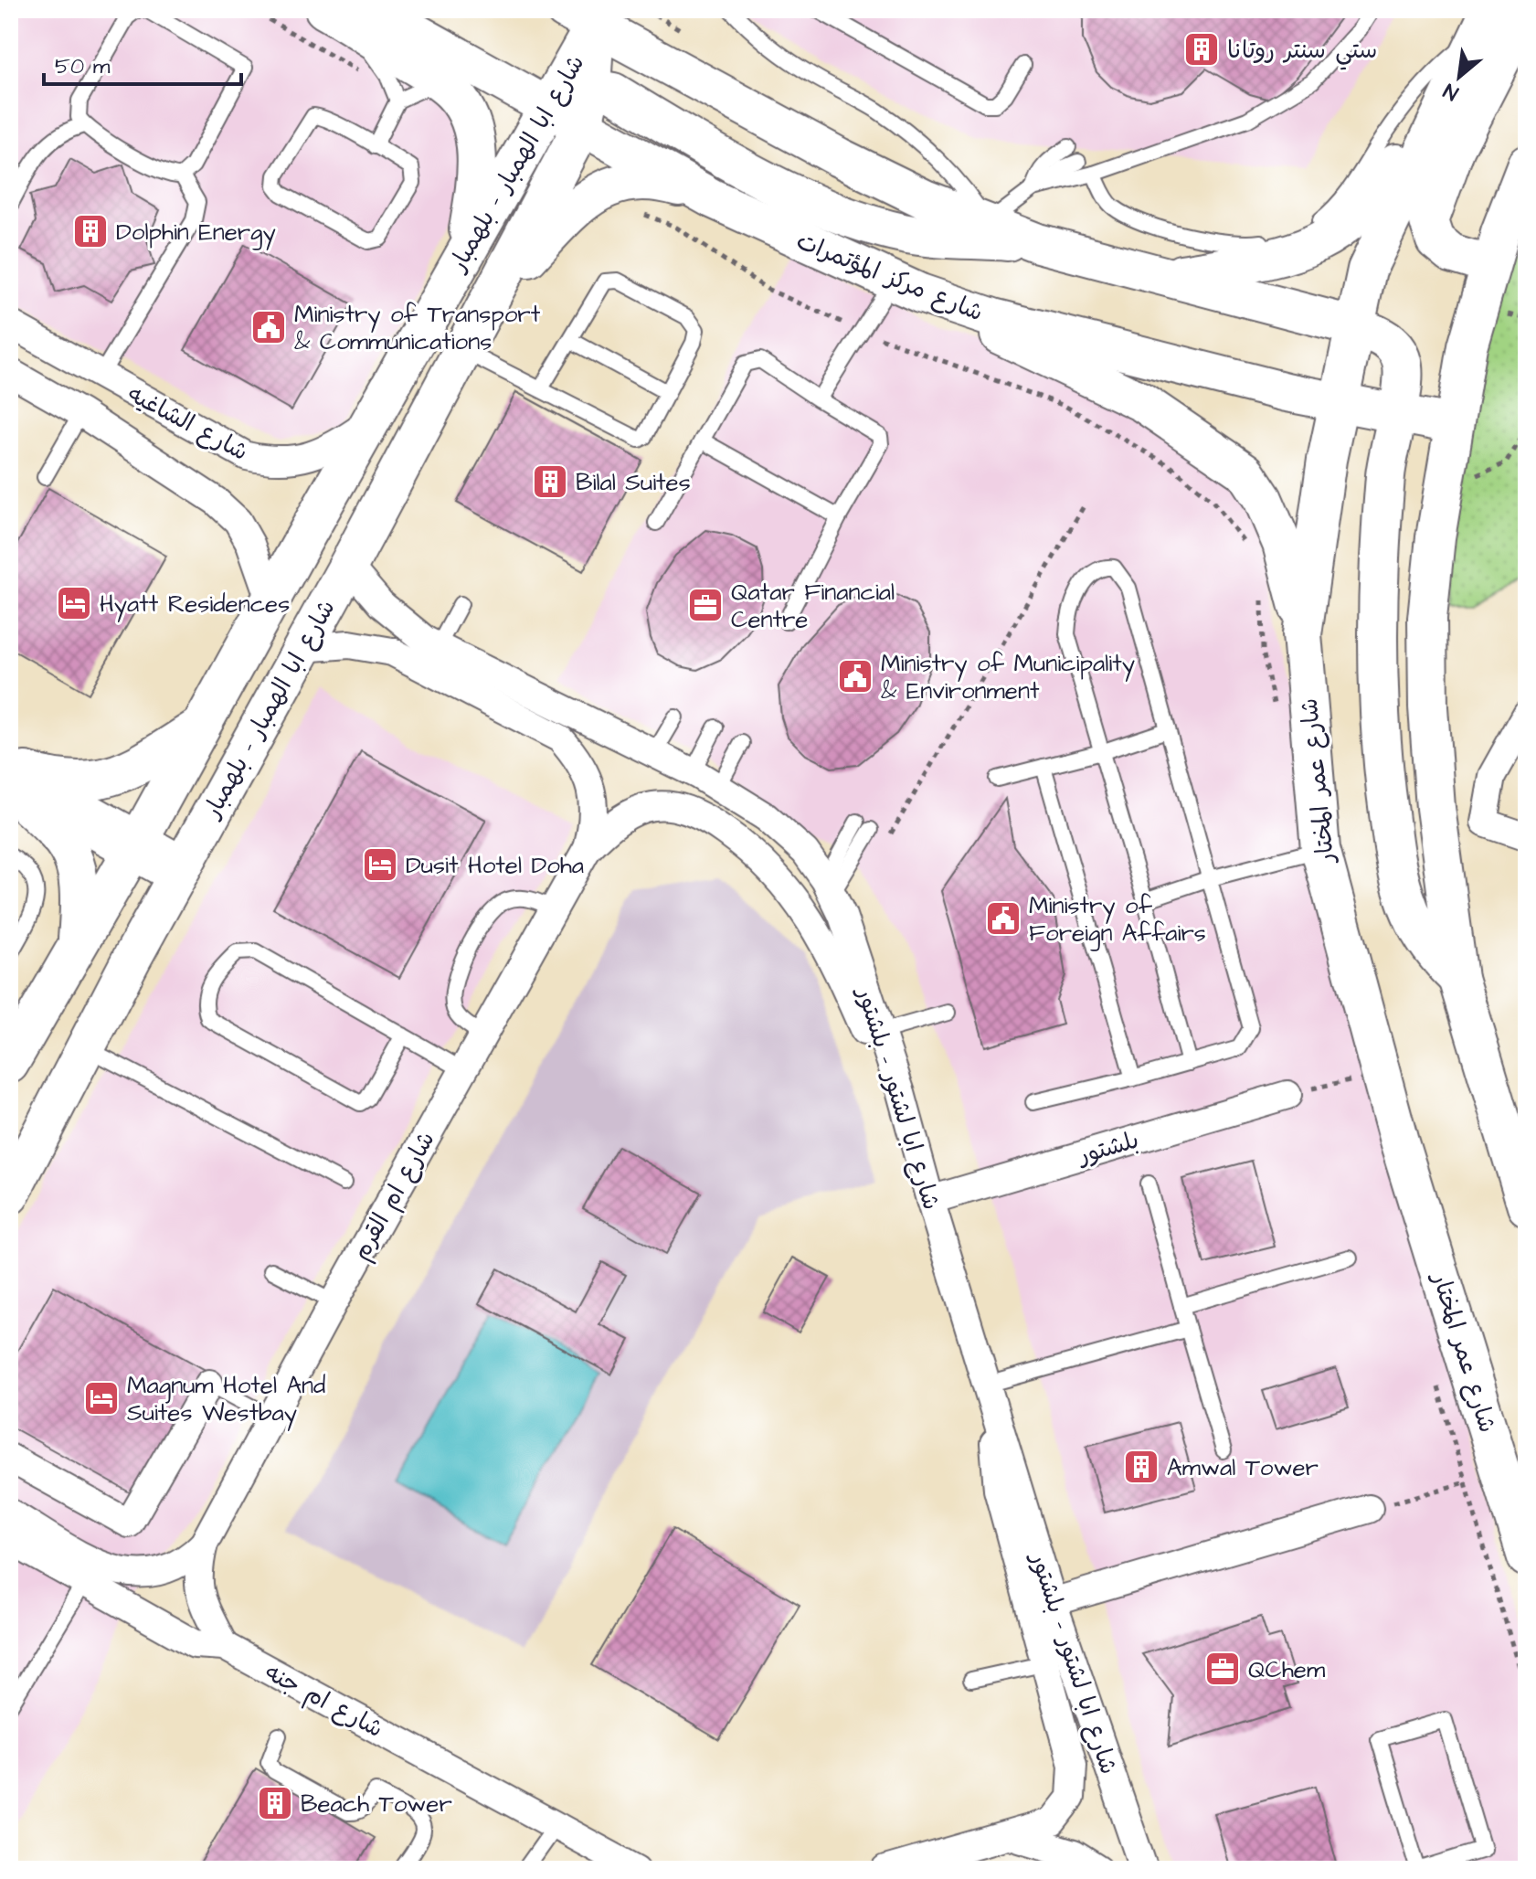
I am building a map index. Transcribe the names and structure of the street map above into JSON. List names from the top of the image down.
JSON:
{
  "streets": {
    "street": [
      "شارع ابا الهمبار - بلهمبار",
      "شارع مركز المؤتمرات",
      "شارع الشاغيه",
      "شارع عمر المختار",
      "شارع ابا لشتور - بلشتور",
      "بلشتور",
      "شارع ام القرم",
      "شارع ام جنه"
    ]
  },
  "crossings": [
    ["شارع ابا الهمبار - بلهمبار", "شارع مركز المؤتمرات"],
    ["شارع ابا الهمبار - بلهمبار", "شارع الشاغيه"],
    ["شارع ابا الهمبار - بلهمبار", "شارع ابا لشتور - بلشتور"],
    ["شارع ابا الهمبار - بلهمبار", "شارع ام القرم"],
    ["شارع مركز المؤتمرات", "شارع عمر المختار"],
    ["شارع ابا لشتور - بلشتور", "بلشتور"],
    ["شارع ابا لشتور - بلشتور", "شارع ام القرم"],
    ["شارع ام القرم", "شارع ام جنه"]
  ],
  "places": {
    "building": [
      "ستي سنتر روتانا",
      "Dolphin Energy",
      "Bilal Suites",
      "Amwal Tower",
      "Beach Tower"
    ],
    "public building": ["Ministry of Transport & Communications", "Ministry of Municipality & Environment", "Ministry of Foreign Affairs"],
    "hotel": ["Hyatt Residences", "Dusit Hotel Doha", "Magnum Hotel And Suites Westbay"],
    "office": ["Qatar Financial Centre", "QChem"]
  },
  "scale_bar": "50 m",
  "north": "bottom left"
}
